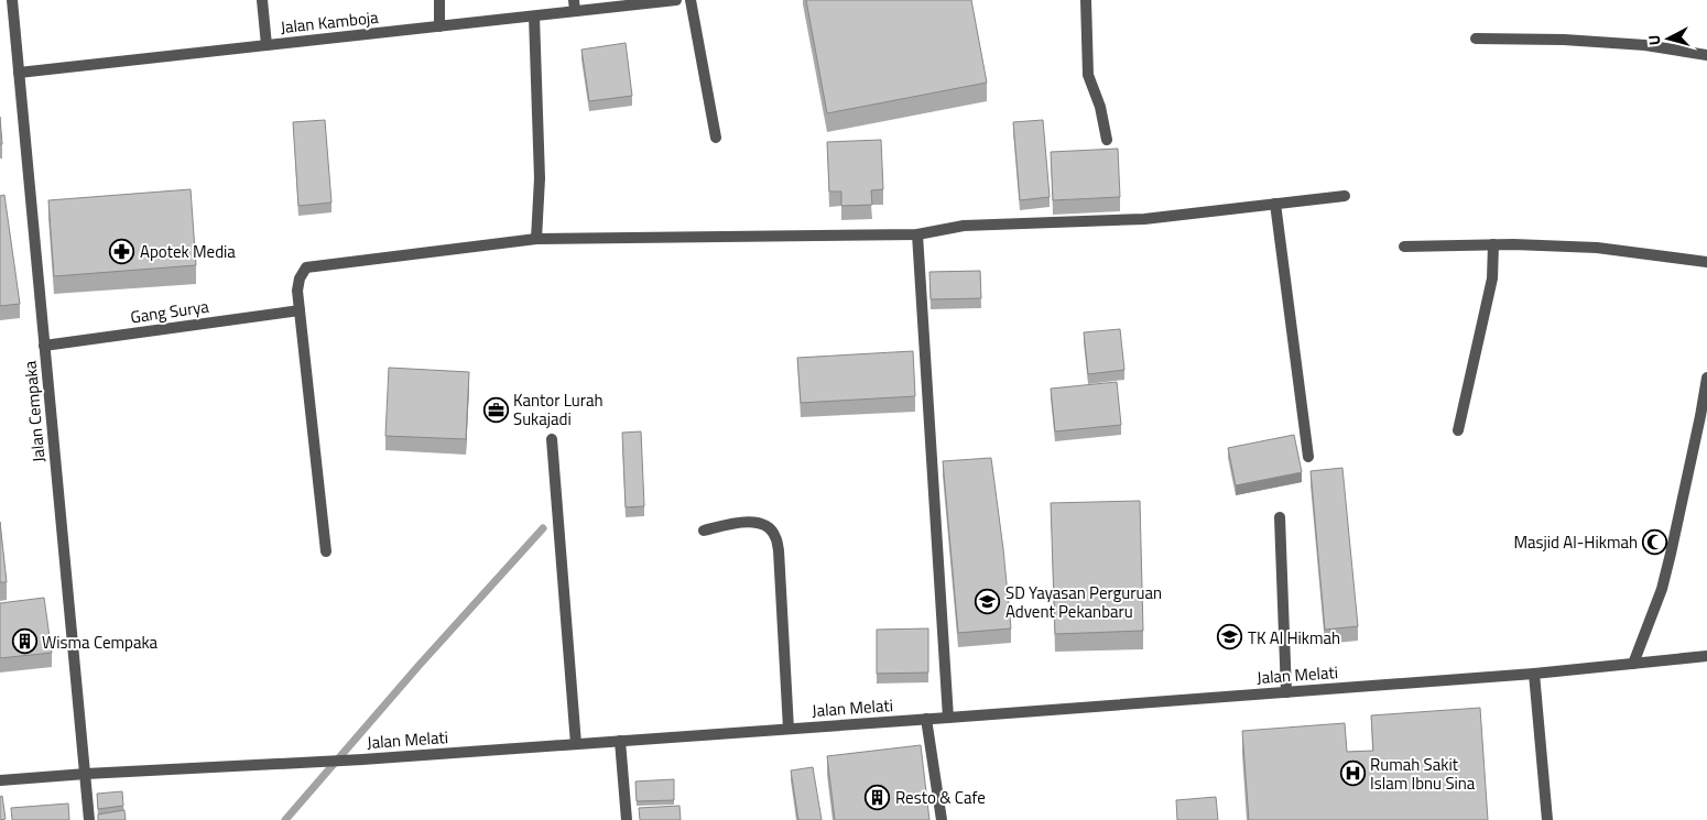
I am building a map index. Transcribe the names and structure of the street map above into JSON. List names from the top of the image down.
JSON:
{
  "streets": {
    "street": [
      "Jalan Kamboja",
      "Gang Surya",
      "Jalan Cempaka",
      "Jalan Melati"
    ]
  },
  "crossings": [
    ["Jalan Kamboja", "Jalan Cempaka"],
    ["Gang Surya", "Jalan Cempaka"],
    ["Jalan Cempaka", "Jalan Melati"]
  ],
  "places": {
    "pharmacy": ["Apotek Media"],
    "office": ["Kantor Lurah Sukajadi"],
    "mosque": ["Masjid Al-Hikmah"],
    "school or university": ["SD Yayasan Perguruan Advent Pekanbaru", "TK Al Hikmah"],
    "building": ["Wisma Cempaka", "Resto & Cafe"],
    "hospital": ["Rumah Sakit Islam Ibnu Sina"]
  },
  "north": "left"
}
